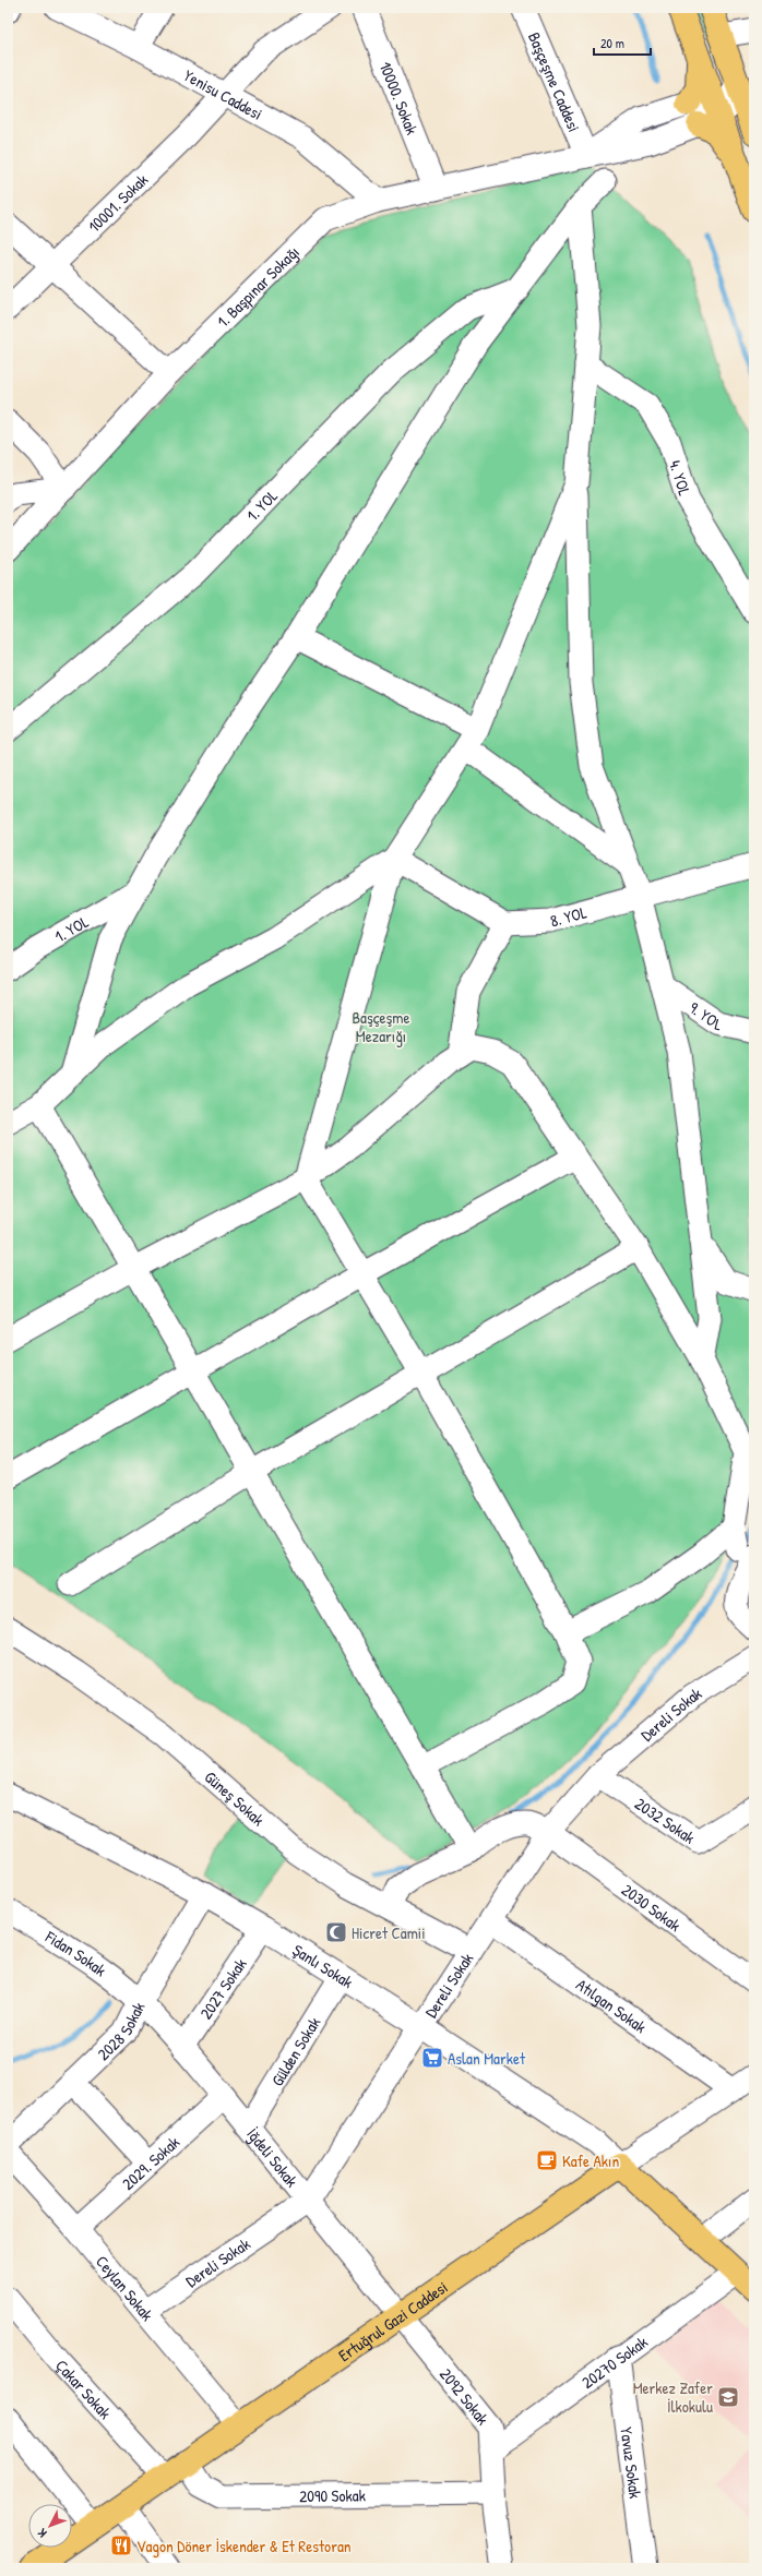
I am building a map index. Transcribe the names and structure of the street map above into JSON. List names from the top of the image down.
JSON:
{
  "streets": {
    "main road": ["Ertuğrul Gazi Caddesi"],
    "street": [
      "Başçeşme Caddesi",
      "Yenisu Caddesi",
      "10000. Sokak",
      "10001. Sokak",
      "1. Başpınar Sokağı",
      "4. YOL",
      "1. YOL",
      "8. YOL",
      "9. YOL",
      "Dereli Sokak",
      "Güneş Sokak",
      "2032 Sokak",
      "2030 Sokak",
      "Fidan Sokak",
      "Şanlı Sokak",
      "2027 Sokak",
      "Atılgan Sokak",
      "2028 Sokak",
      "Gülden Sokak",
      "İğdeli Sokak",
      "2029. Sokak",
      "Ceylan Sokak",
      "20270 Sokak",
      "Çakar Sokak",
      "2092 Sokak",
      "Yavuz Sokak",
      "2090 Sokak"
    ]
  },
  "crossings": [
    ["Başçeşme Caddesi", "1. Başpınar Sokağı"],
    ["Yenisu Caddesi", "10001. Sokak"],
    ["Yenisu Caddesi", "1. Başpınar Sokağı"],
    ["10000. Sokak", "1. Başpınar Sokağı"],
    ["Dereli Sokak", "Güneş Sokak"],
    ["Dereli Sokak", "2032 Sokak"],
    ["Dereli Sokak", "2030 Sokak"],
    ["Dereli Sokak", "Şanlı Sokak"],
    ["Dereli Sokak", "Atılgan Sokak"],
    ["Dereli Sokak", "İğdeli Sokak"],
    ["Dereli Sokak", "Ceylan Sokak"],
    ["Güneş Sokak", "2030 Sokak"],
    ["Fidan Sokak", "2028 Sokak"],
    ["Fidan Sokak", "İğdeli Sokak"],
    ["Şanlı Sokak", "2027 Sokak"],
    ["Şanlı Sokak", "2028 Sokak"],
    ["Şanlı Sokak", "Gülden Sokak"],
    ["Şanlı Sokak", "Ertuğrul Gazi Caddesi"],
    ["2027 Sokak", "İğdeli Sokak"],
    ["Atılgan Sokak", "Ertuğrul Gazi Caddesi"],
    ["2028 Sokak", "İğdeli Sokak"],
    ["Gülden Sokak", "İğdeli Sokak"],
    ["İğdeli Sokak", "2029. Sokak"],
    ["İğdeli Sokak", "Ertuğrul Gazi Caddesi"],
    ["İğdeli Sokak", "2092 Sokak"],
    ["2029. Sokak", "Ceylan Sokak"],
    ["Ceylan Sokak", "Ertuğrul Gazi Caddesi"],
    ["Ertuğrul Gazi Caddesi", "Çakar Sokak"],
    ["Ertuğrul Gazi Caddesi", "2092 Sokak"],
    ["Ertuğrul Gazi Caddesi", "2090 Sokak"],
    ["20270 Sokak", "2092 Sokak"],
    ["20270 Sokak", "Yavuz Sokak"],
    ["2092 Sokak", "2090 Sokak"]
  ],
  "parks": ["Başçeşme Mezarığı"],
  "places": {
    "mosque": ["Hicret Camii"],
    "supermarket": ["Aslan Market"],
    "cafe": ["Kafe Akın"],
    "school or university": ["Merkez Zafer İlkokulu"],
    "restaurant": ["Vagon Döner İskender & Et Restoran"]
  },
  "scale_bar": "20 m",
  "north": "bottom left"
}
